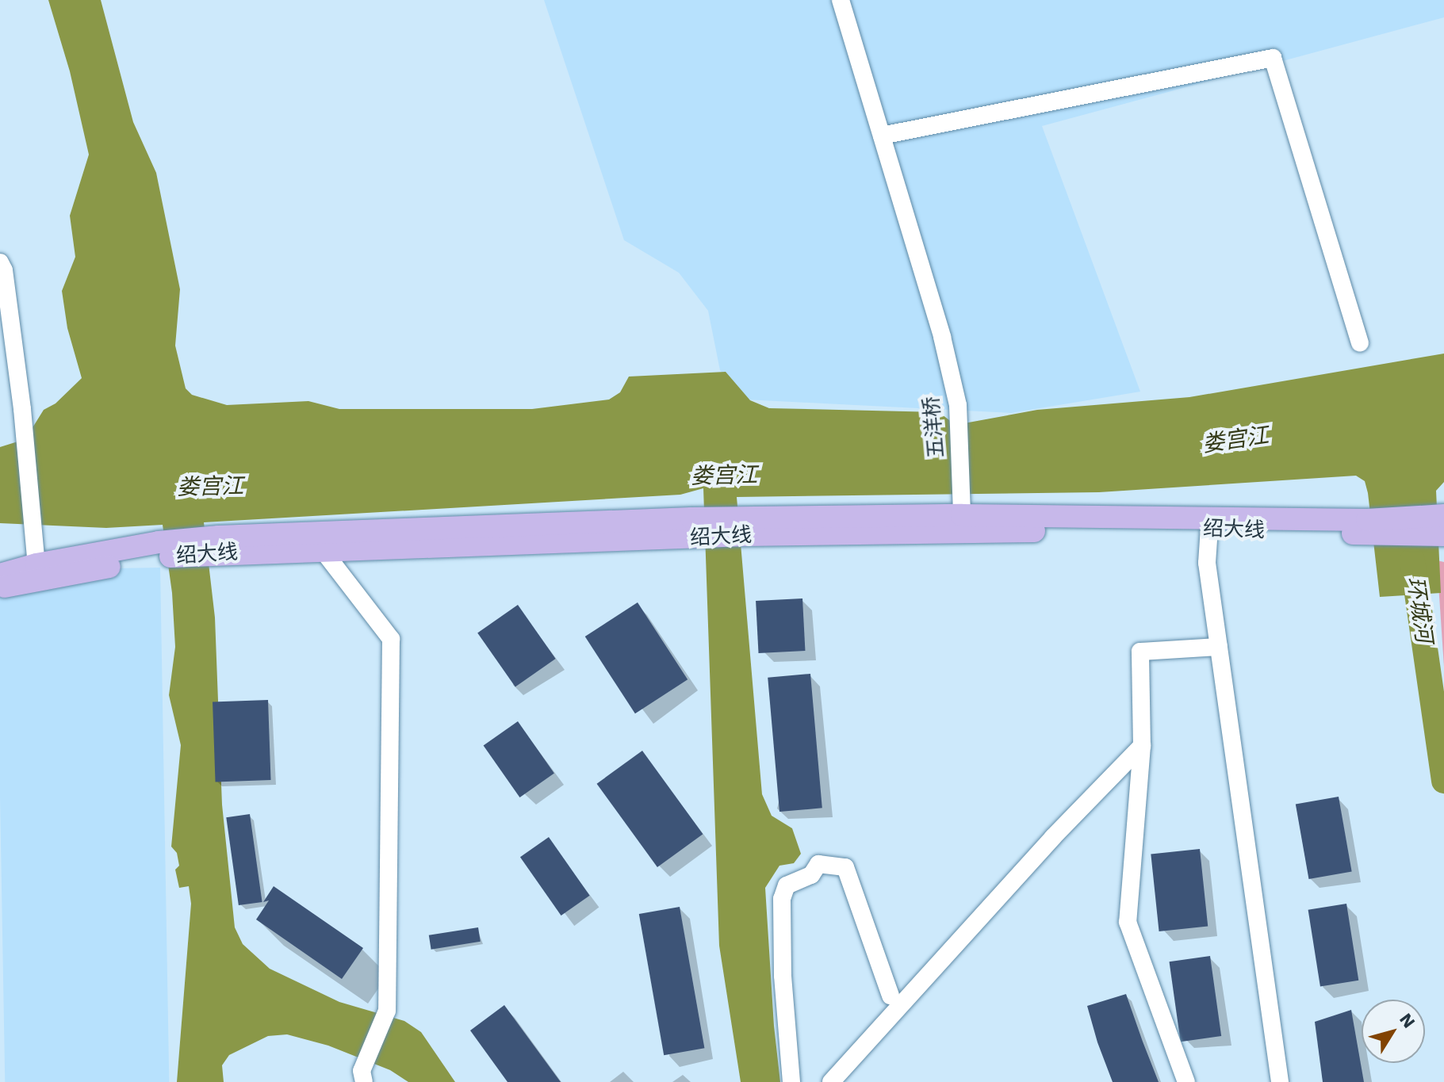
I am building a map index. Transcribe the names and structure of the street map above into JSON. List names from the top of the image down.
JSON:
{
  "streets": {
    "main road": ["绍大线"],
    "street": ["五洋桥"]
  },
  "crossings": [
    ["五洋桥", "绍大线"]
  ],
  "water": ["娄宫江", "环城河"],
  "north": "top right"
}
